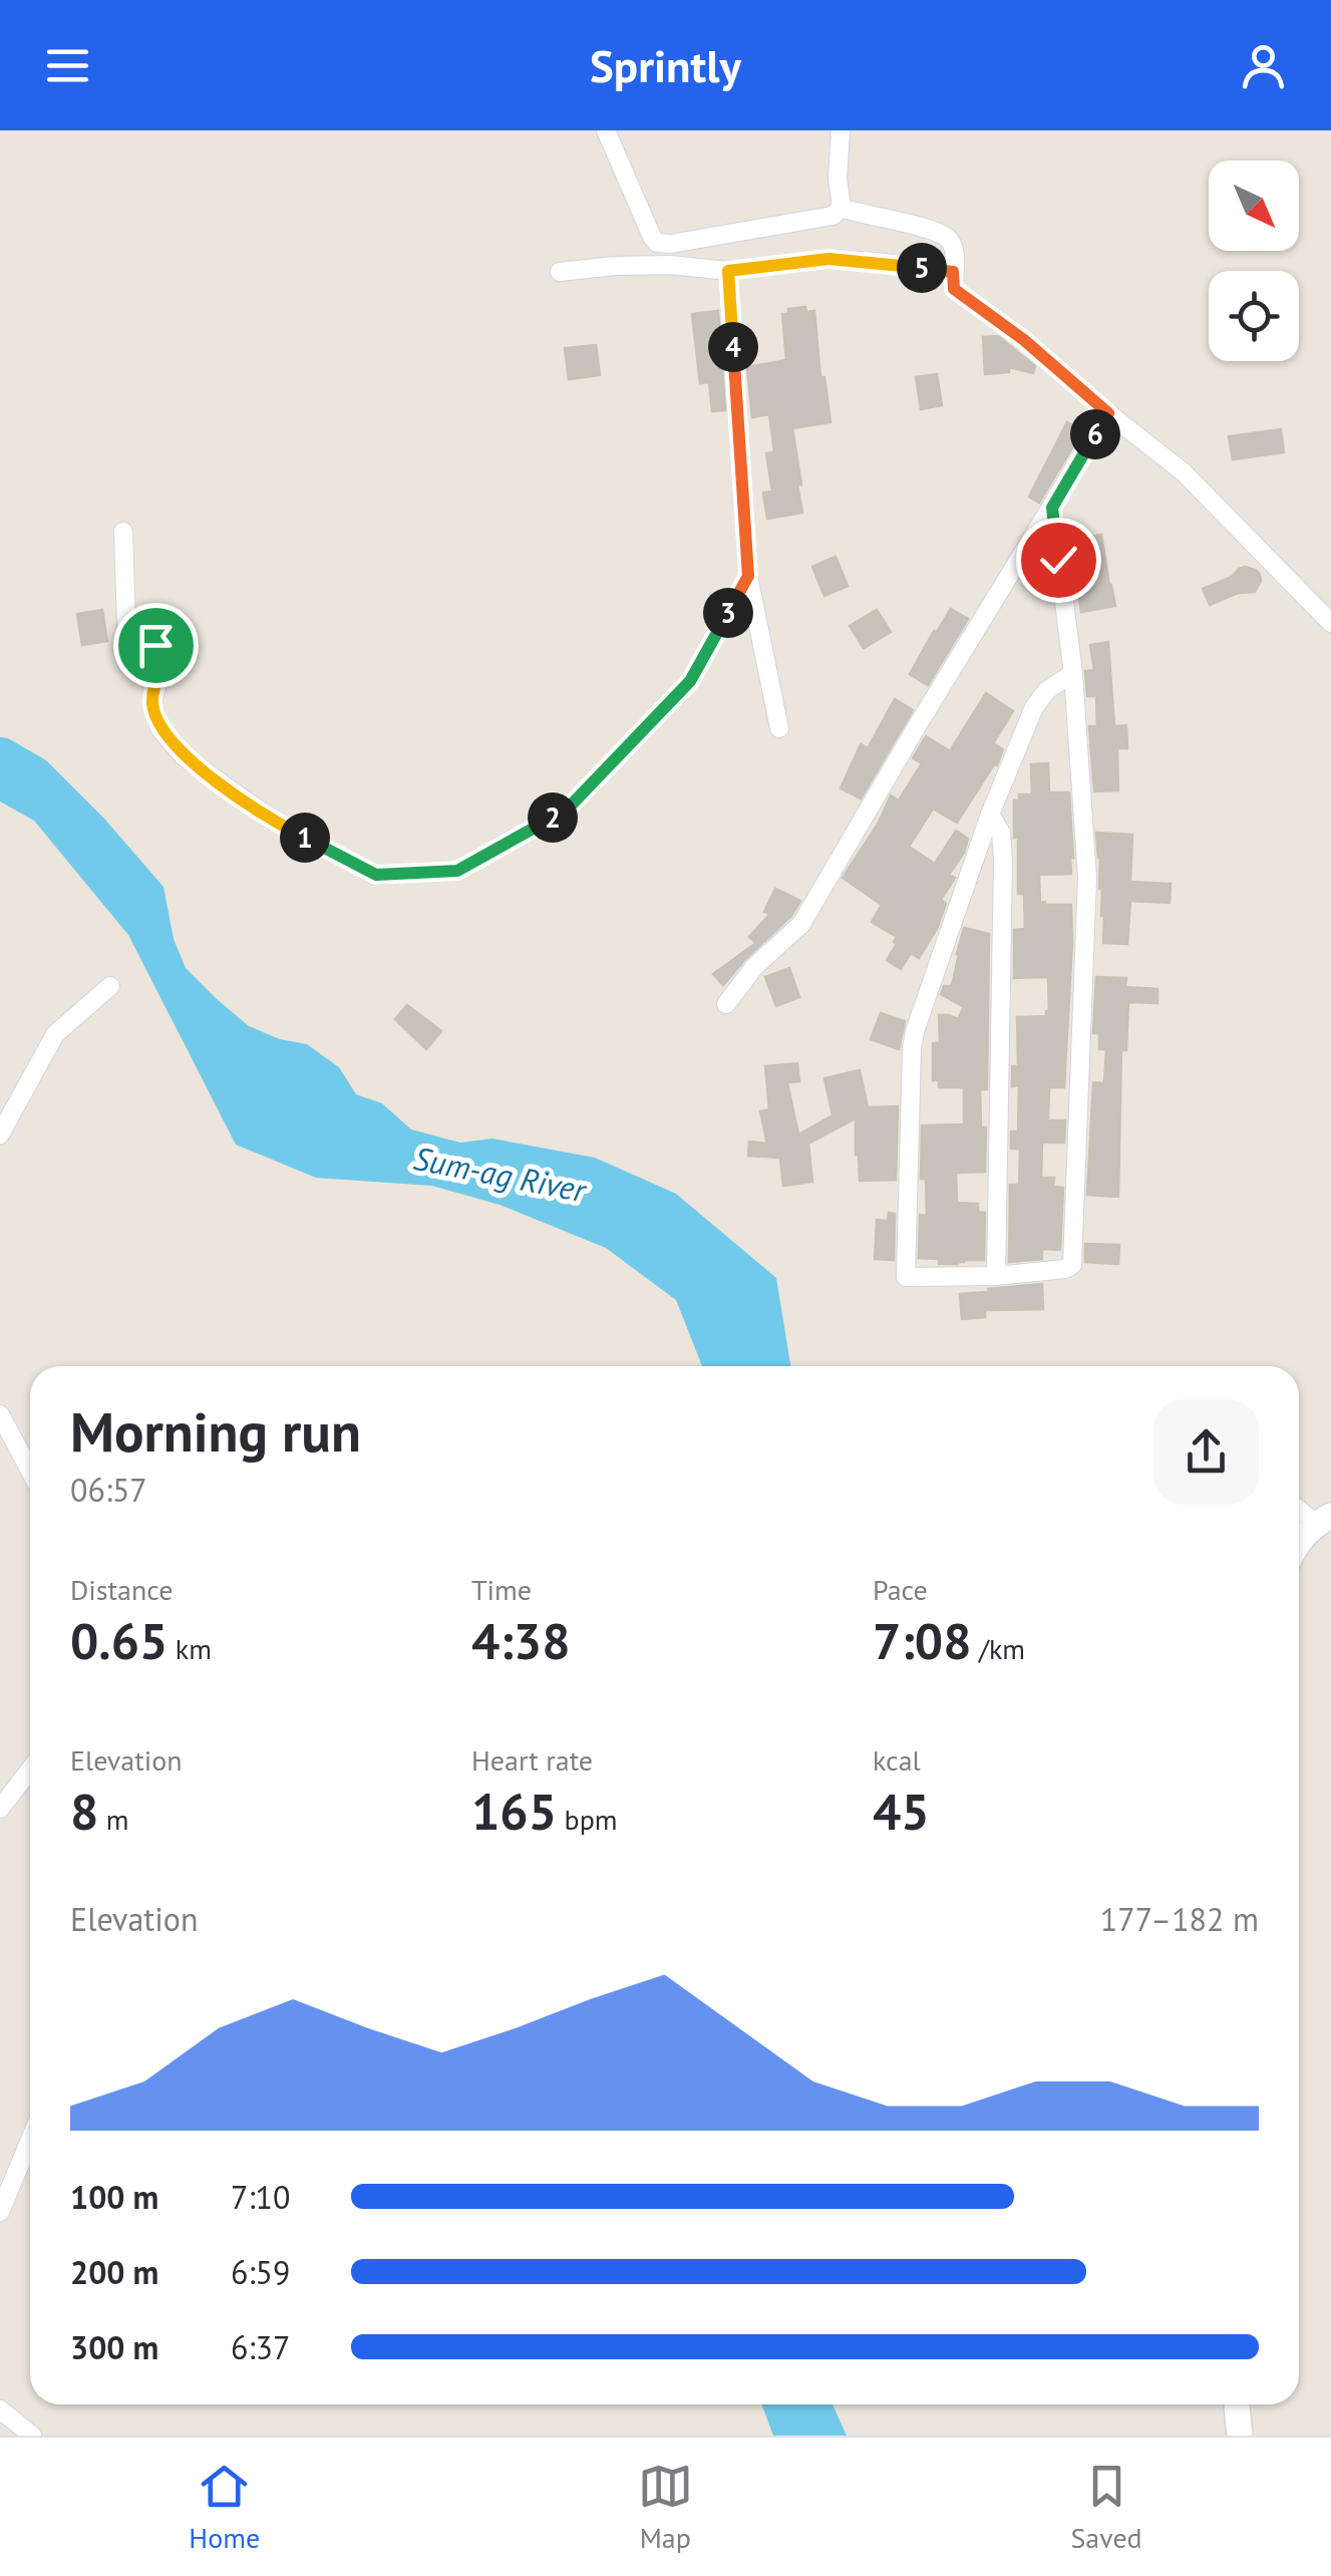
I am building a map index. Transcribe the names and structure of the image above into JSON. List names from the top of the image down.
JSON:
{
  "water": ["Sum-ag River"],
  "north": "bottom right",
  "page": {
    "header": "Sprintly",
    "pins": [
      "5",
      "4",
      "6",
      "3",
      "2",
      "1"
    ],
    "heading": ["Morning run", "06:57"],
    "stats": [
      ["Distance", "0.65 km"],
      ["Time", "4:38"],
      ["Pace", "7:08 /km"],
      ["Elevation", "8 m"],
      ["Heart rate", "165 bpm"],
      ["kcal", "45"]
    ],
    "chart": ["Elevation", "177–182 m"],
    "list": [
      {
        "name": "100 m",
        "note": "7:10"
      },
      {
        "name": "200 m",
        "note": "6:59"
      },
      {
        "name": "300 m",
        "note": "6:37"
      }
    ],
    "tabs": ["Home", "Map", "Saved"]
  }
}
